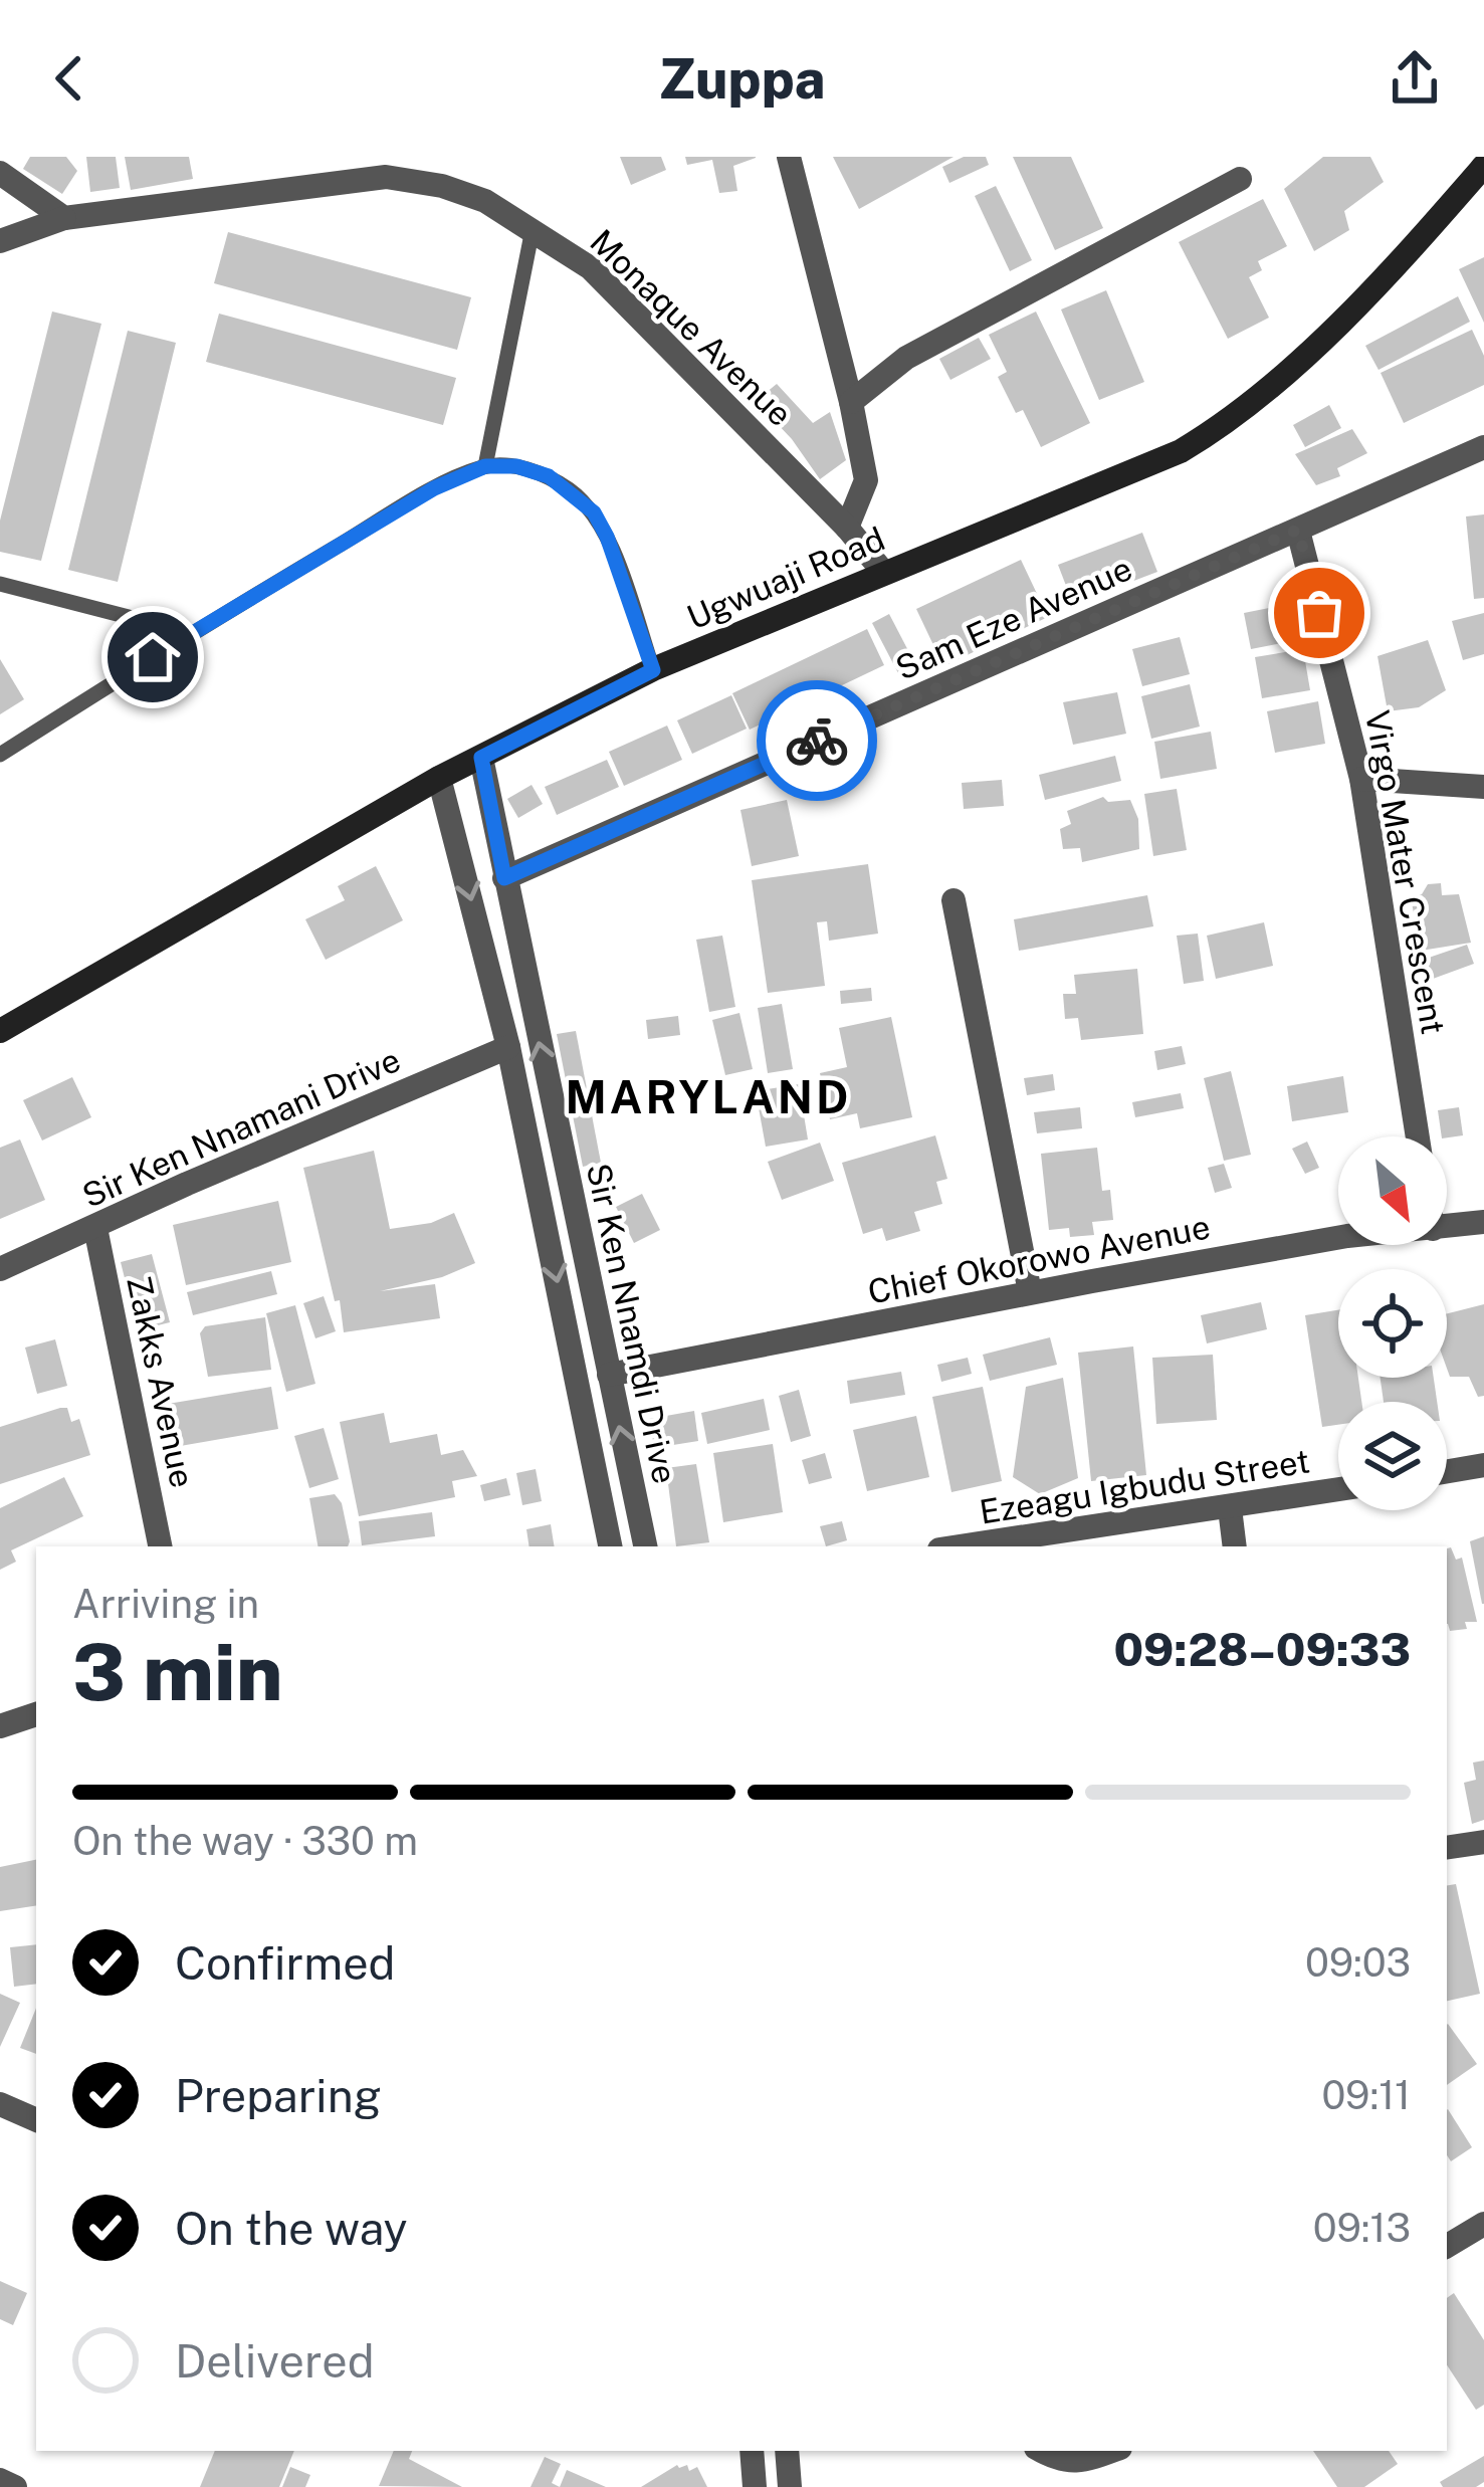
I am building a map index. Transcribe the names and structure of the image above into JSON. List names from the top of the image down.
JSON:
{
  "streets": {
    "main road": ["Ugwuaji Road"],
    "street": [
      "Monaque Avenue",
      "Sam Eze Avenue",
      "Virgo Mater Crescent",
      "Sir Ken Nnamani Drive",
      "Chief Okorowo Avenue",
      "Sir Ken Nnamdi Drive",
      "Zakks Avenue",
      "Ezeagu Igbudu Street"
    ]
  },
  "crossings": [
    ["Monaque Avenue", "Ugwuaji Road"],
    ["Ugwuaji Road", "Sir Ken Nnamdi Drive"],
    ["Sam Eze Avenue", "Virgo Mater Crescent"],
    ["Sam Eze Avenue", "Sir Ken Nnamdi Drive"],
    ["Sir Ken Nnamani Drive", "Sir Ken Nnamdi Drive"],
    ["Sir Ken Nnamani Drive", "Zakks Avenue"],
    ["Chief Okorowo Avenue", "Sir Ken Nnamdi Drive"]
  ],
  "districts": ["MARYLAND"],
  "north": "bottom right",
  "page": {
    "header": "Zuppa",
    "heading": ["3 min", "Arriving in", "09:28–09:33"],
    "bar": "On the way · 330 m",
    "list": [
      ["Confirmed", "09:03"],
      ["Preparing", "09:11"],
      ["On the way", "09:13"],
      "Delivered"
    ]
  }
}
